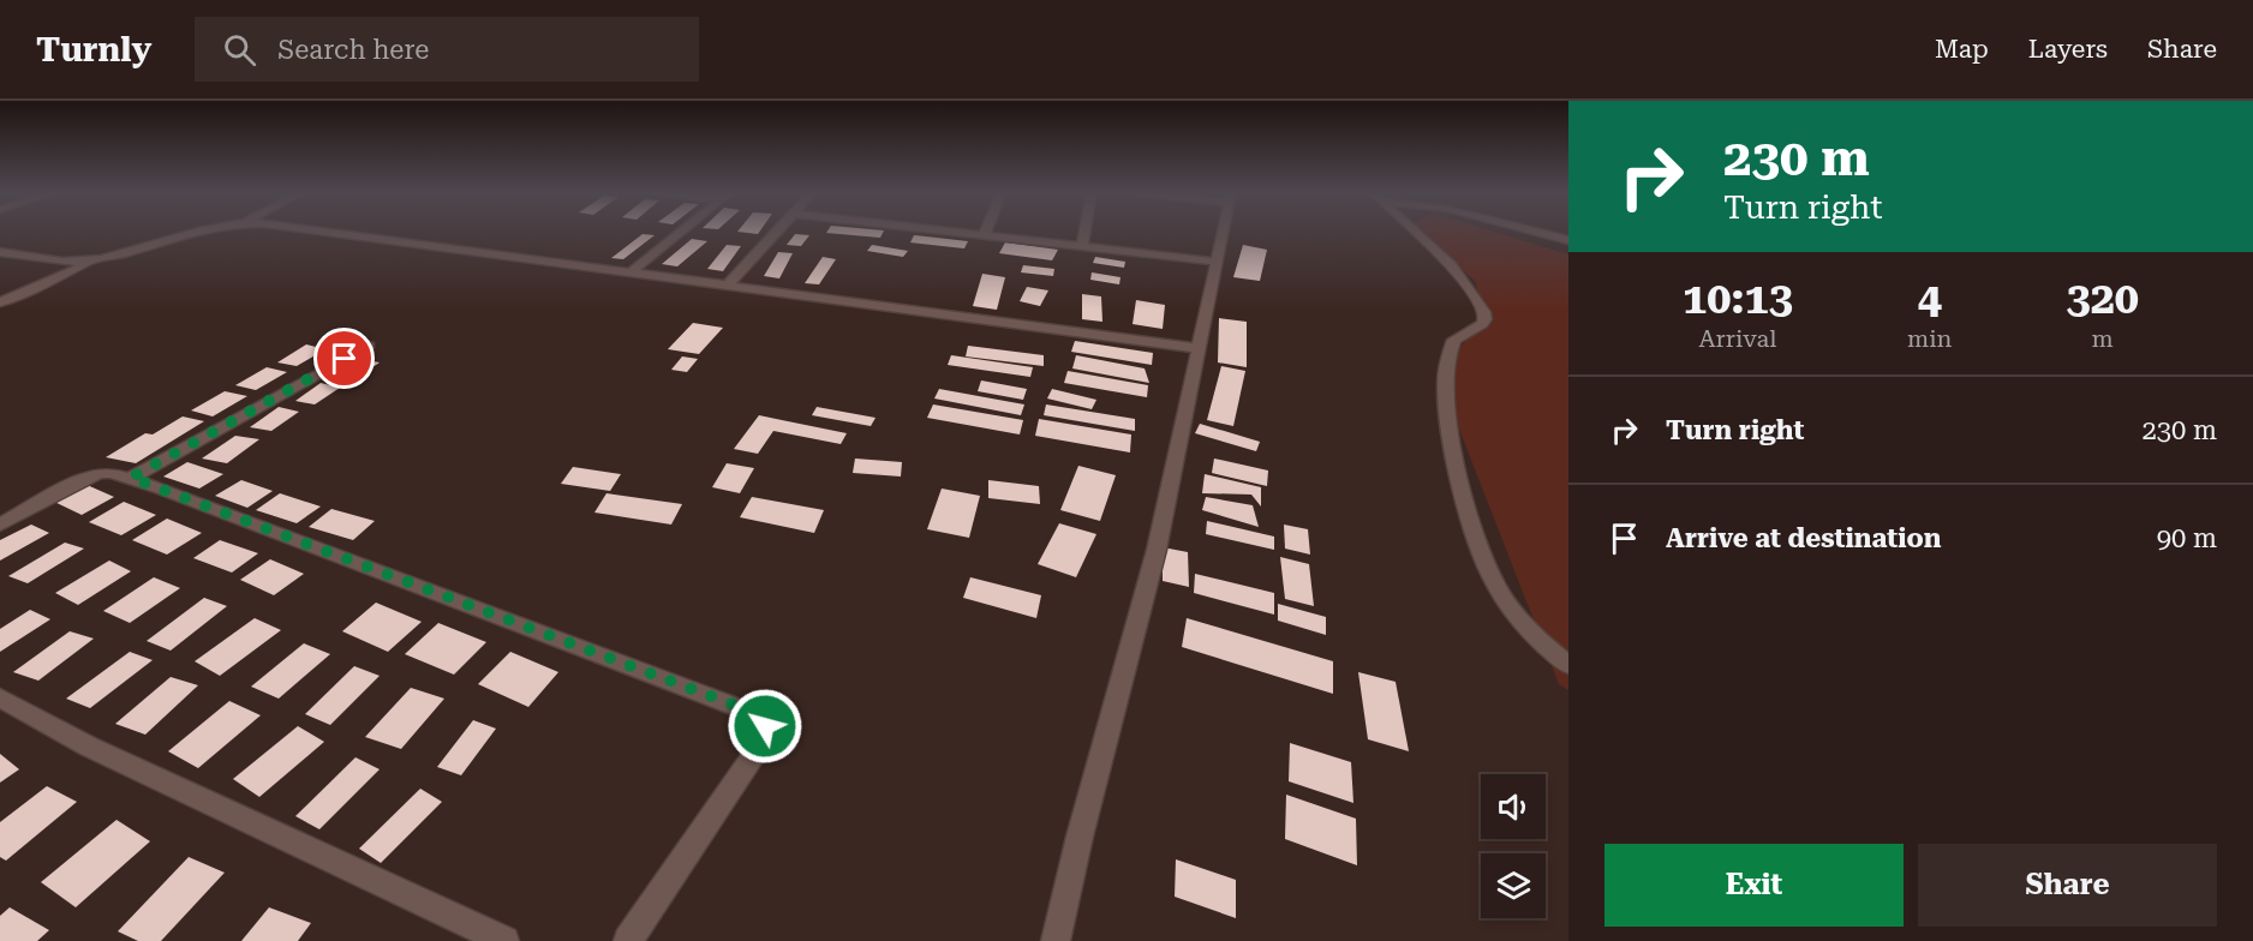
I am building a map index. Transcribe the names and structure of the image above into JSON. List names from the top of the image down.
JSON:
{
  "page": {
    "header": "Turnly",
    "search": "Search here",
    "nav": ["Map", "Layers", "Share"],
    "turn": ["230 m", "Turn right"],
    "eta": [
      "10:13",
      "Arrival",
      "4",
      "min",
      "320",
      "m"
    ],
    "list": [
      {
        "name": "Turn right",
        "value": "230 m"
      },
      {
        "name": "Arrive at destination",
        "value": "90 m"
      }
    ],
    "buttons": ["Exit", "Share"]
  }
}
